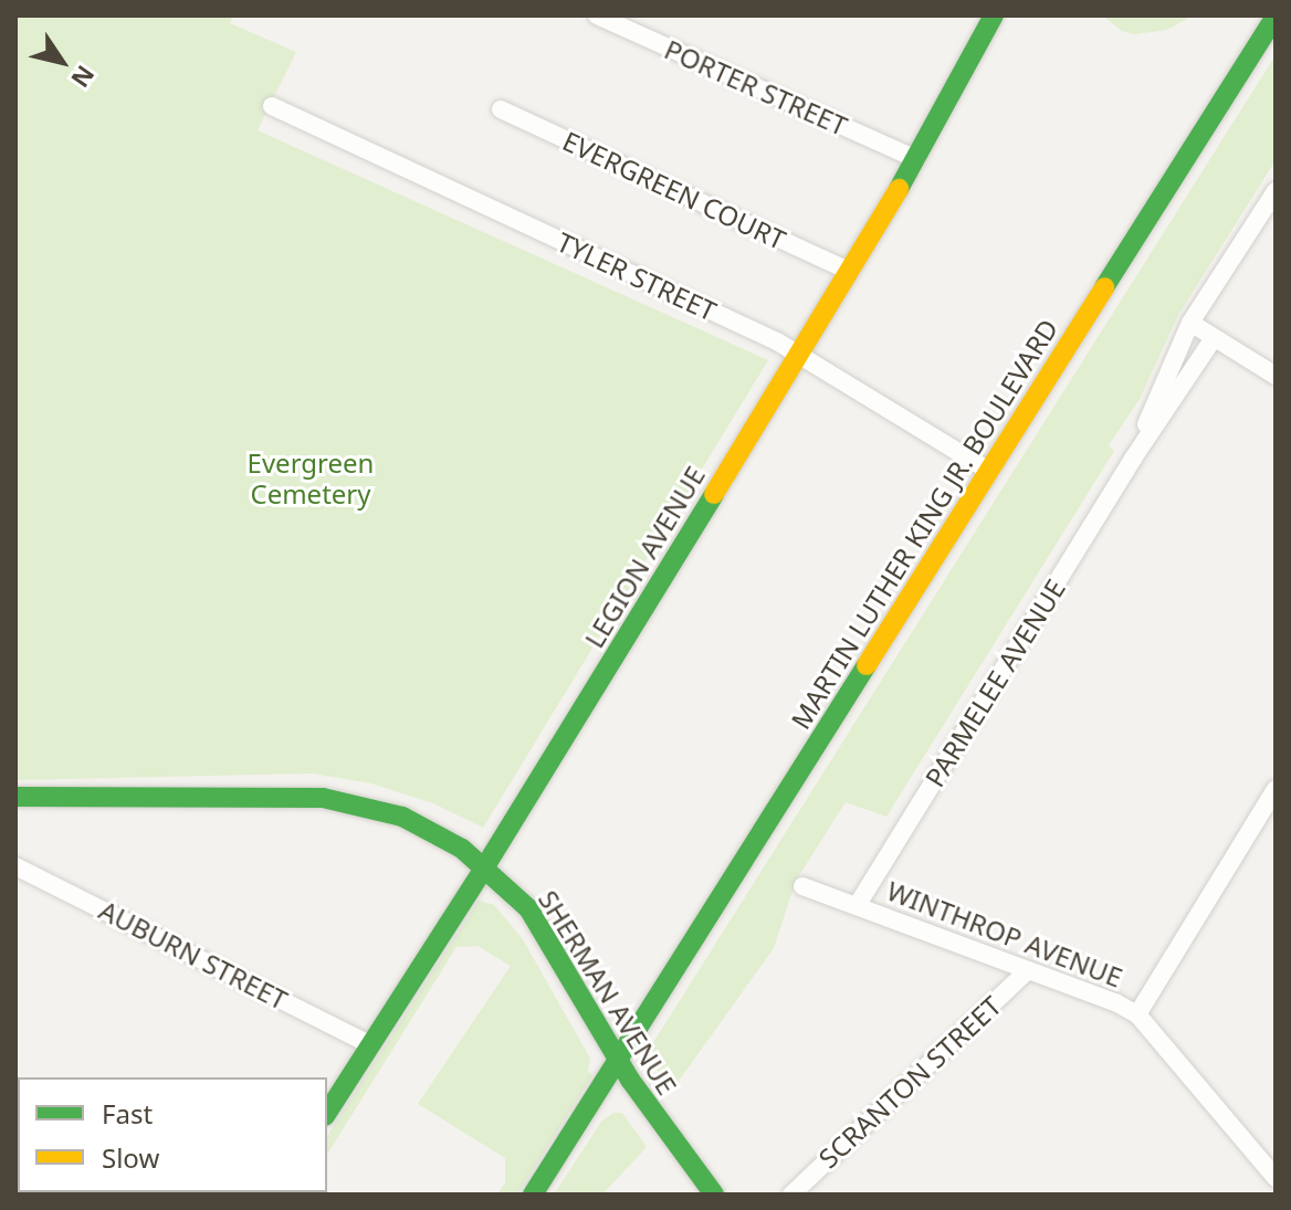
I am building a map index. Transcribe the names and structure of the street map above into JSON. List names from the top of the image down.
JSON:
{
  "streets": {
    "main road": ["MARTIN LUTHER KING JR. BOULEVARD", "LEGION AVENUE", "SHERMAN AVENUE"],
    "street": [
      "PORTER STREET",
      "EVERGREEN COURT",
      "TYLER STREET",
      "PARMELEE AVENUE",
      "WINTHROP AVENUE",
      "AUBURN STREET",
      "SCRANTON STREET"
    ]
  },
  "crossings": [
    ["PORTER STREET", "LEGION AVENUE"],
    ["EVERGREEN COURT", "LEGION AVENUE"],
    ["TYLER STREET", "MARTIN LUTHER KING JR. BOULEVARD"],
    ["TYLER STREET", "LEGION AVENUE"],
    ["MARTIN LUTHER KING JR. BOULEVARD", "SHERMAN AVENUE"],
    ["LEGION AVENUE", "AUBURN STREET"],
    ["LEGION AVENUE", "SHERMAN AVENUE"],
    ["PARMELEE AVENUE", "WINTHROP AVENUE"],
    ["WINTHROP AVENUE", "SCRANTON STREET"]
  ],
  "parks": ["Evergreen Cemetery"],
  "legend": ["Fast", "Slow"],
  "north": "bottom right"
}
